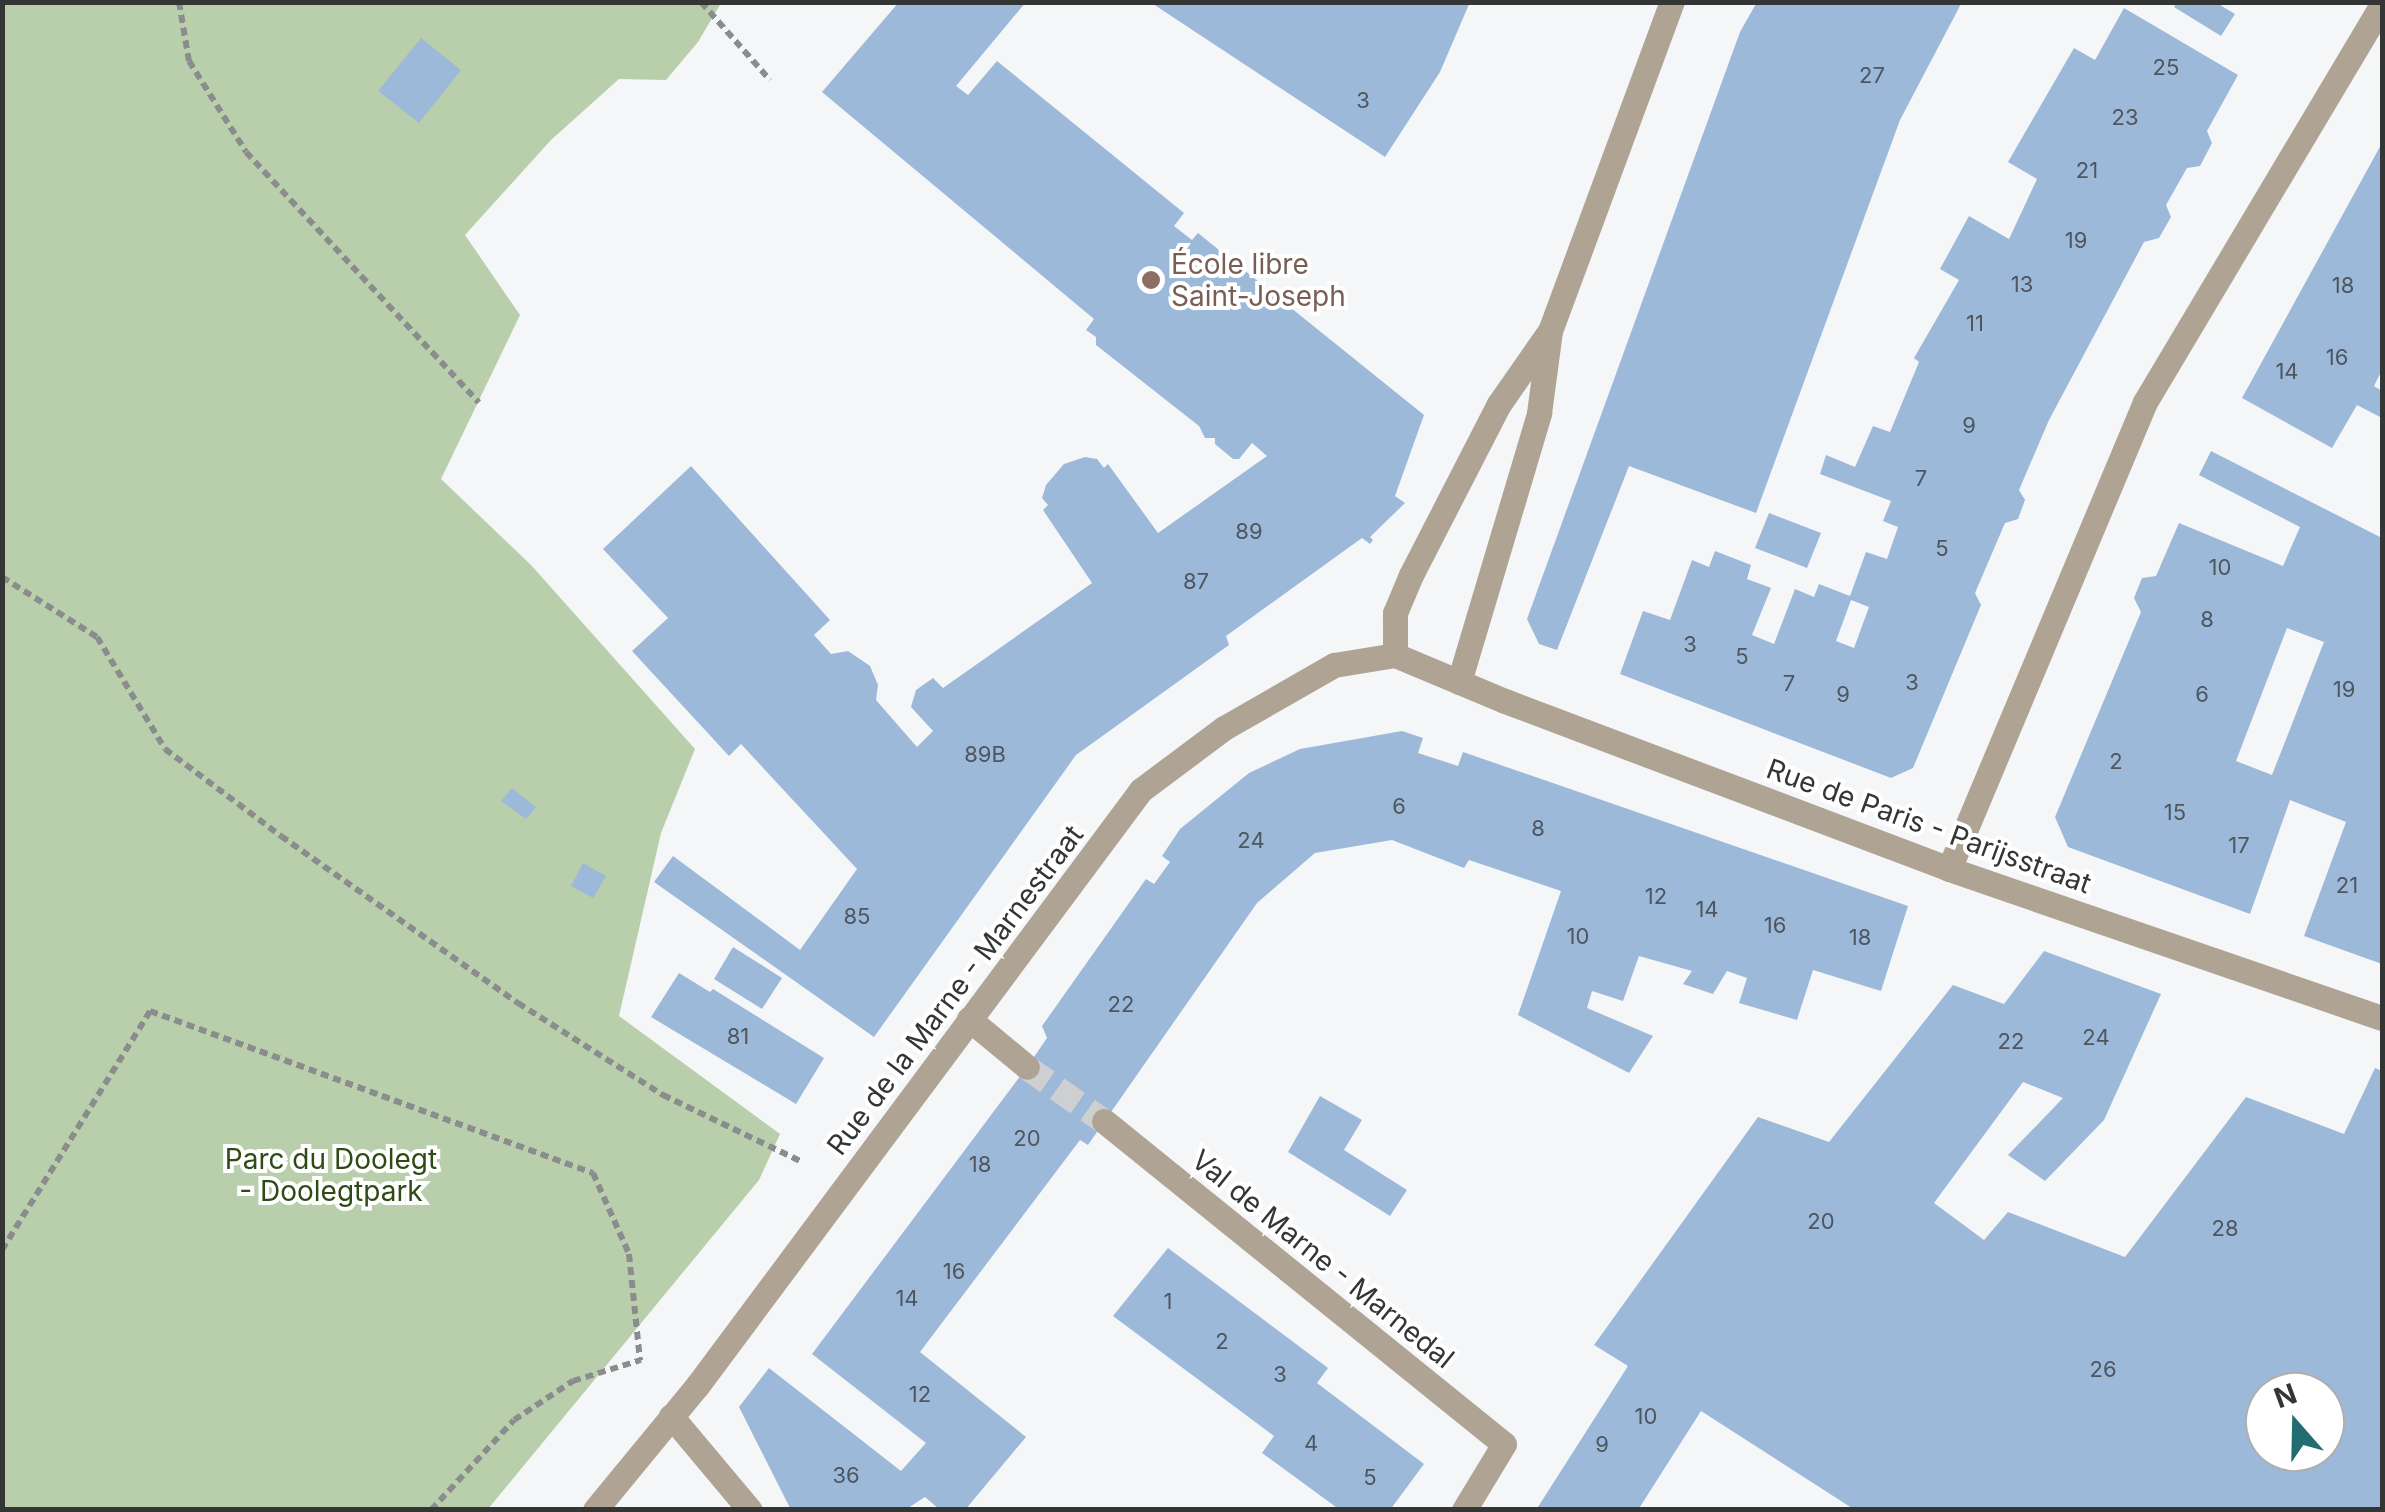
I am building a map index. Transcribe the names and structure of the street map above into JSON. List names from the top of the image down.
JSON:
{
  "streets": {
    "street": ["Rue de Paris - Parijsstraat", "Rue de la Marne - Marnestraat", "Val de Marne - Marnedal"]
  },
  "parks": ["Parc du Doolegt - Doolegtpark"],
  "places": ["École libre Saint-Joseph"],
  "house_numbers": [
    "25",
    "27",
    "3",
    "23",
    "21",
    "19",
    "13",
    "18",
    "11",
    "16",
    "14",
    "9",
    "7",
    "89",
    "5",
    "10",
    "87",
    "8",
    "3",
    "5",
    "3",
    "7",
    "19",
    "9",
    "6",
    "89B",
    "2",
    "6",
    "15",
    "8",
    "24",
    "17",
    "21",
    "12",
    "14",
    "85",
    "16",
    "10",
    "18",
    "22",
    "81",
    "24",
    "22",
    "20",
    "18",
    "20",
    "28",
    "16",
    "14",
    "1",
    "2",
    "26",
    "3",
    "12",
    "10",
    "4",
    "9",
    "36",
    "5"
  ],
  "north": "top"
}
